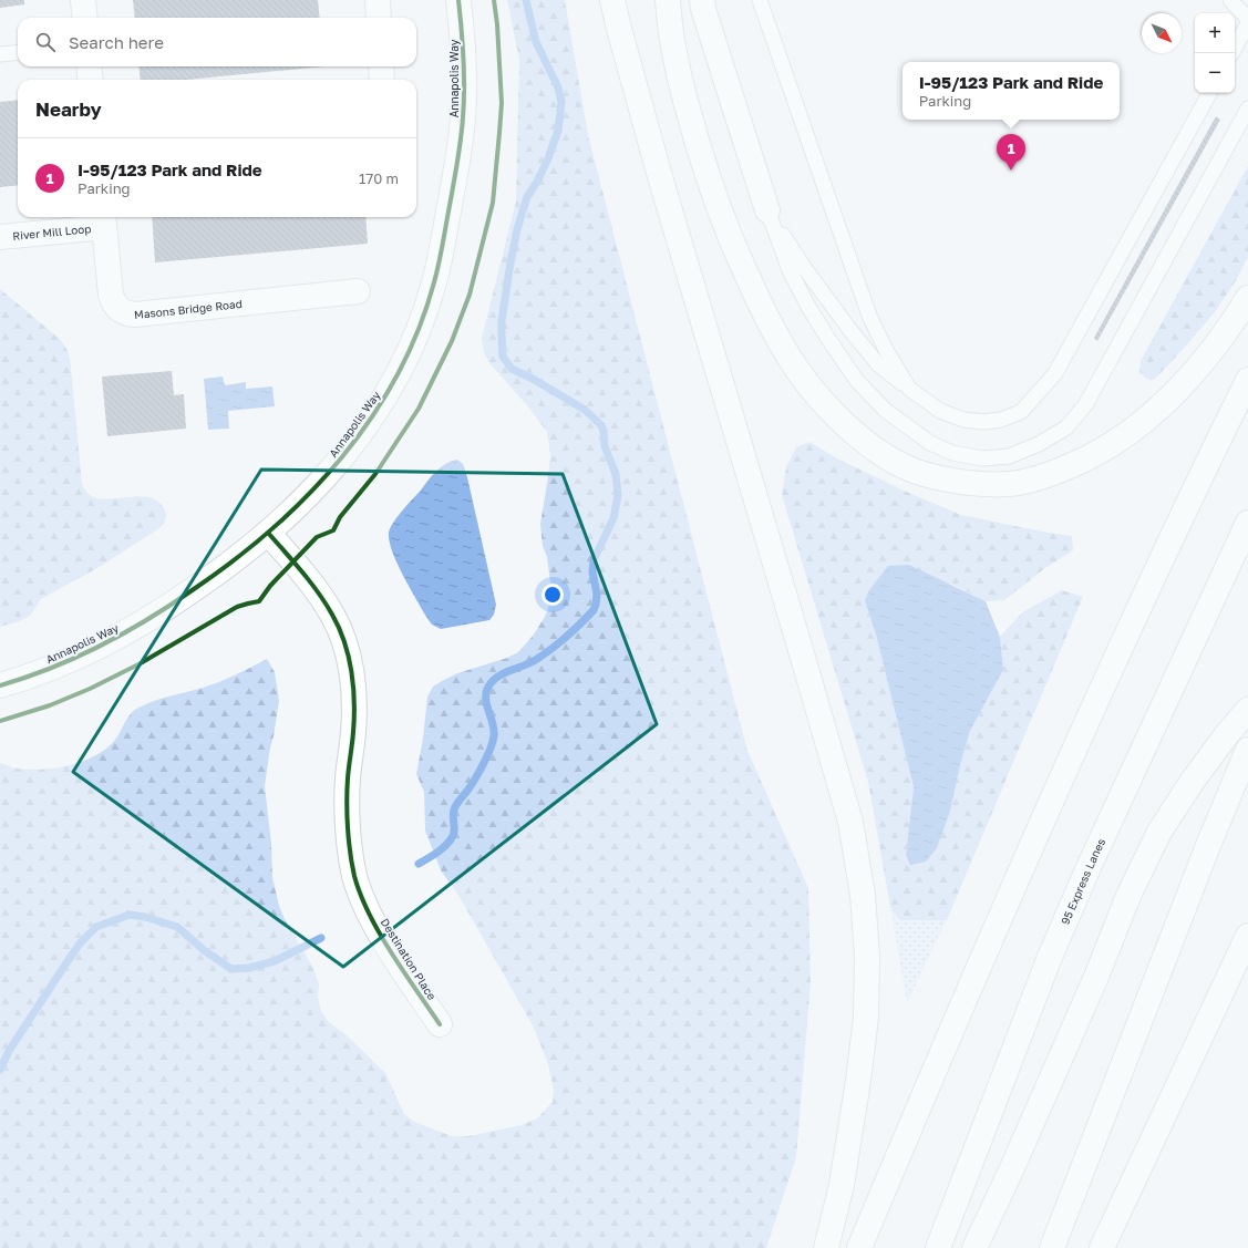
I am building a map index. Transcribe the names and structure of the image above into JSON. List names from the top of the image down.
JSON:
{
  "streets": {
    "main road": [
      "Annapolis Way",
      "River Mill Loop",
      "Masons Bridge Road",
      "95 Express Lanes",
      "Destination Place"
    ]
  },
  "crossings": [
    ["Annapolis Way", "Destination Place"],
    ["River Mill Loop", "Masons Bridge Road"]
  ],
  "north": "bottom right",
  "page": {
    "map_buttons": ["+", "−"],
    "search": "Search here",
    "popup": ["I-95/123 Park and Ride", "Parking"],
    "heading": "Nearby",
    "pins": "1",
    "list": [
      {
        "mark": "1",
        "name": "I-95/123 Park and Ride",
        "note": "Parking",
        "value": "170 m"
      }
    ]
  }
}
